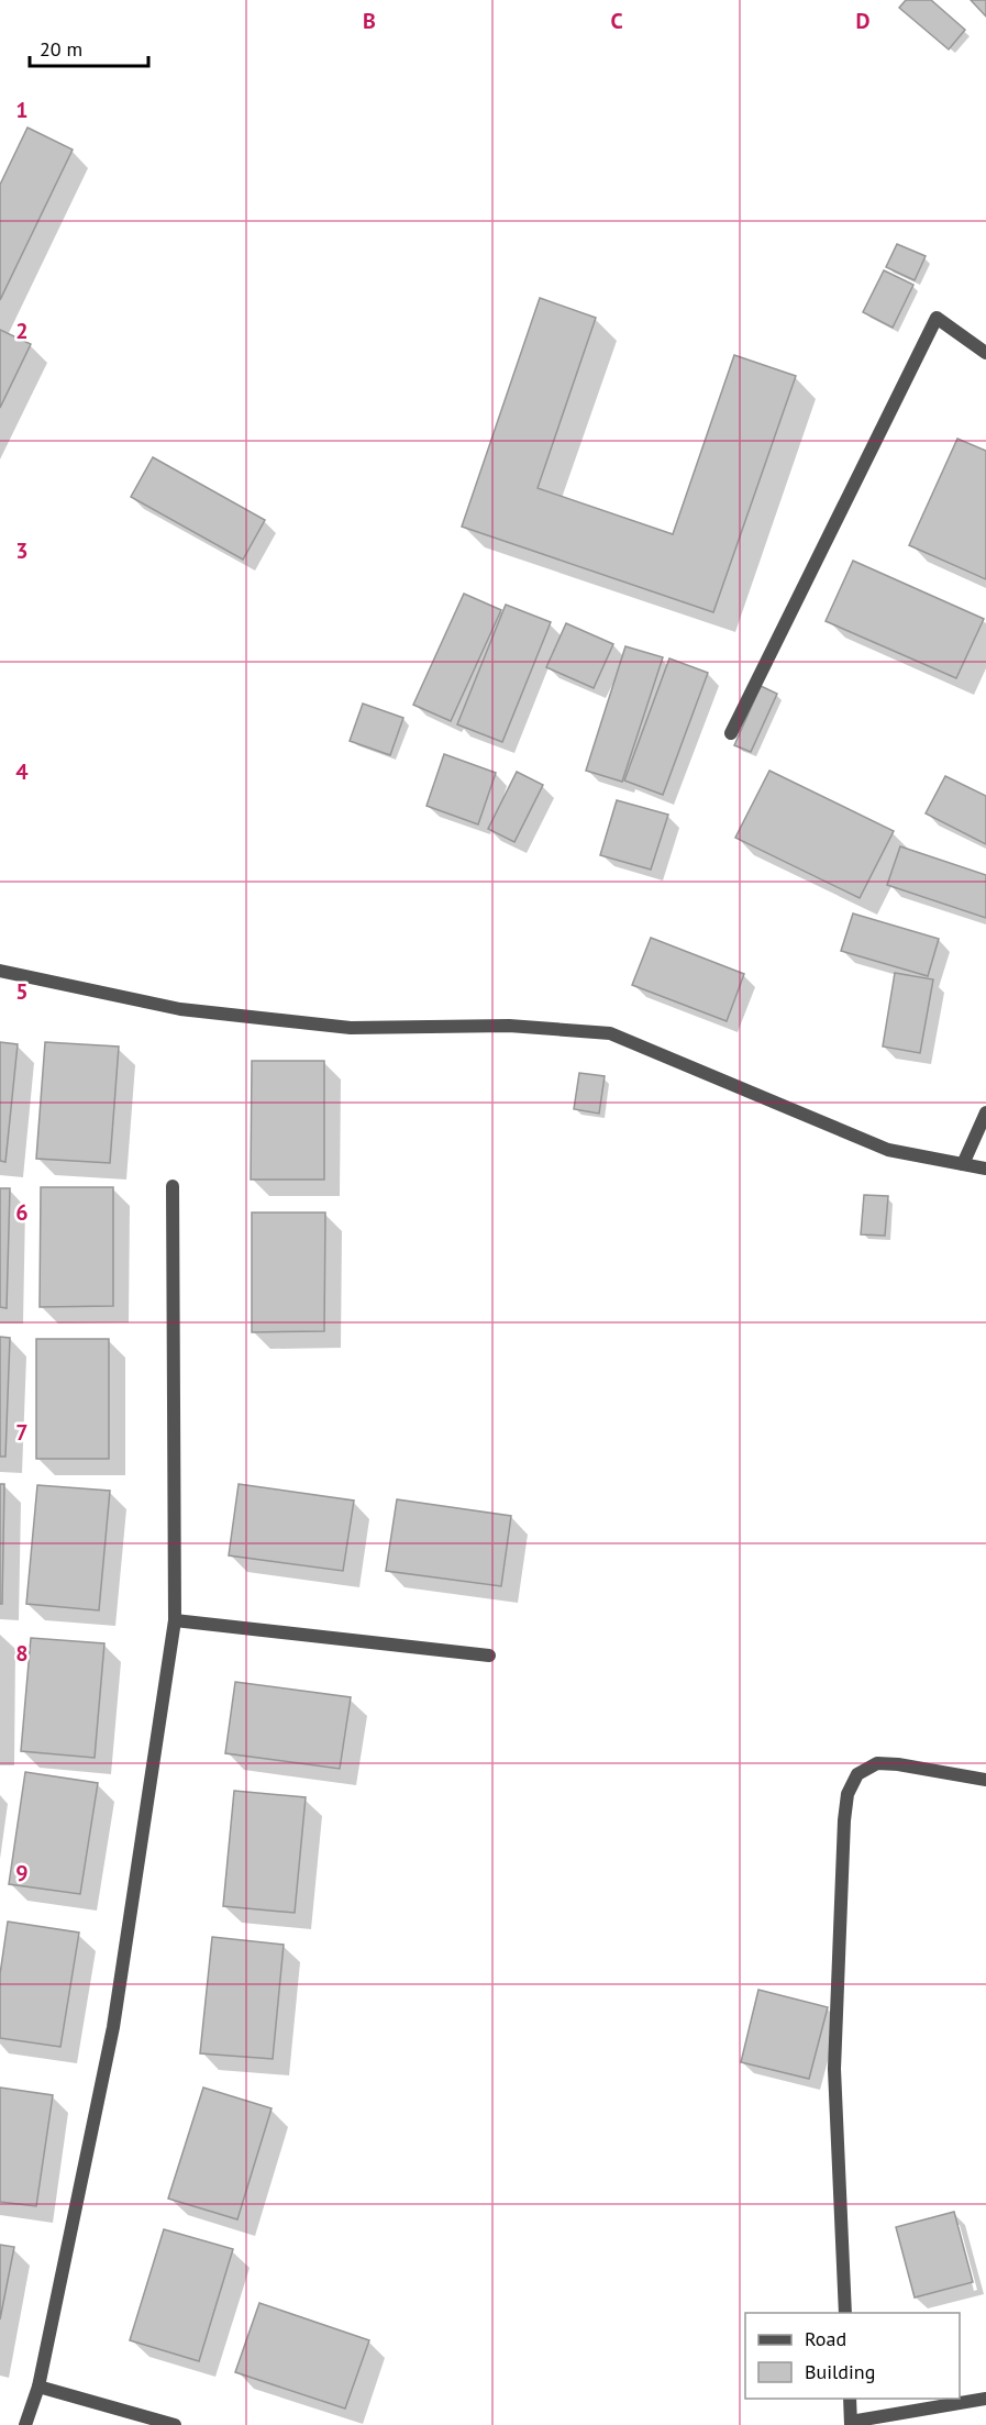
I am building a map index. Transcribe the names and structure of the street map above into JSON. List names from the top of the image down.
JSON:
{
  "legend": ["Road", "Building"],
  "scale_bar": "20 m",
  "grid": {
    "columns": ["B", "C", "D"],
    "rows": [
      "1",
      "2",
      "3",
      "4",
      "5",
      "6",
      "7",
      "8",
      "9"
    ]
  }
}
